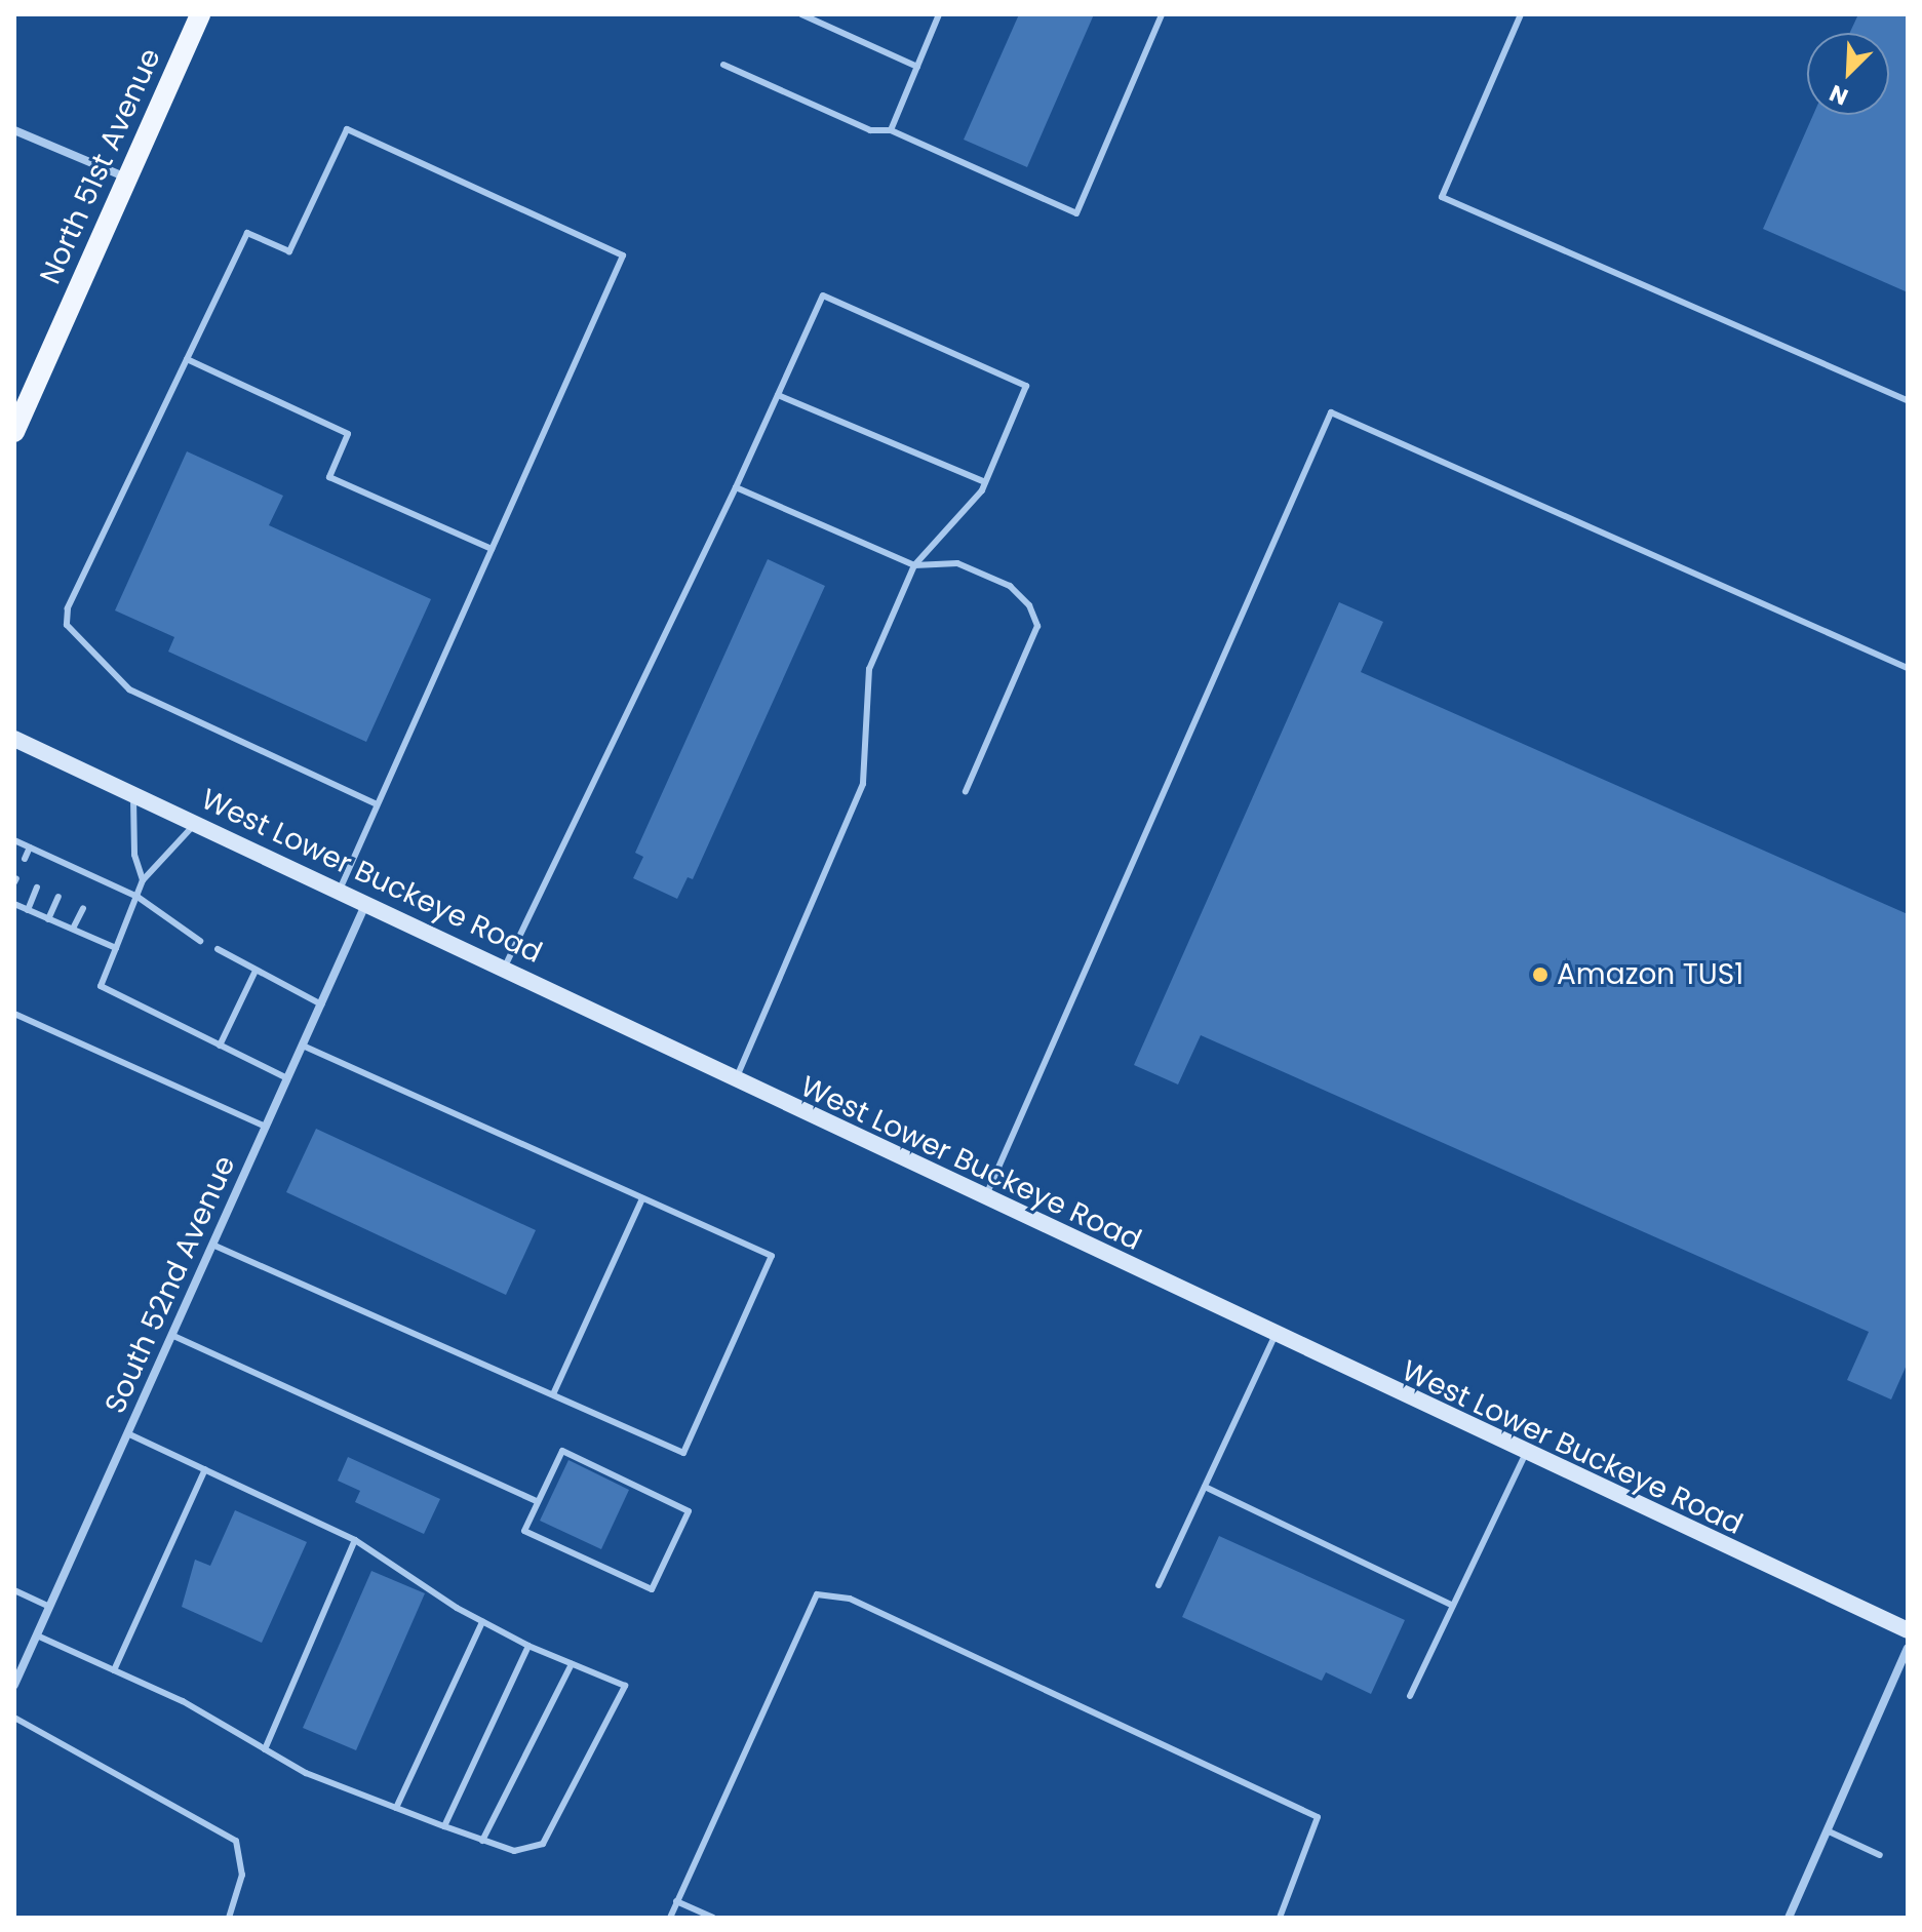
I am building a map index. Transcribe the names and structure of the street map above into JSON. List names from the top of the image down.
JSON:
{
  "streets": {
    "main road": ["North 51st Avenue", "West Lower Buckeye Road"],
    "street": ["South 52nd Avenue"]
  },
  "crossings": [
    ["West Lower Buckeye Road", "South 52nd Avenue"]
  ],
  "places": ["Amazon TUS1"],
  "north": "bottom left"
}
